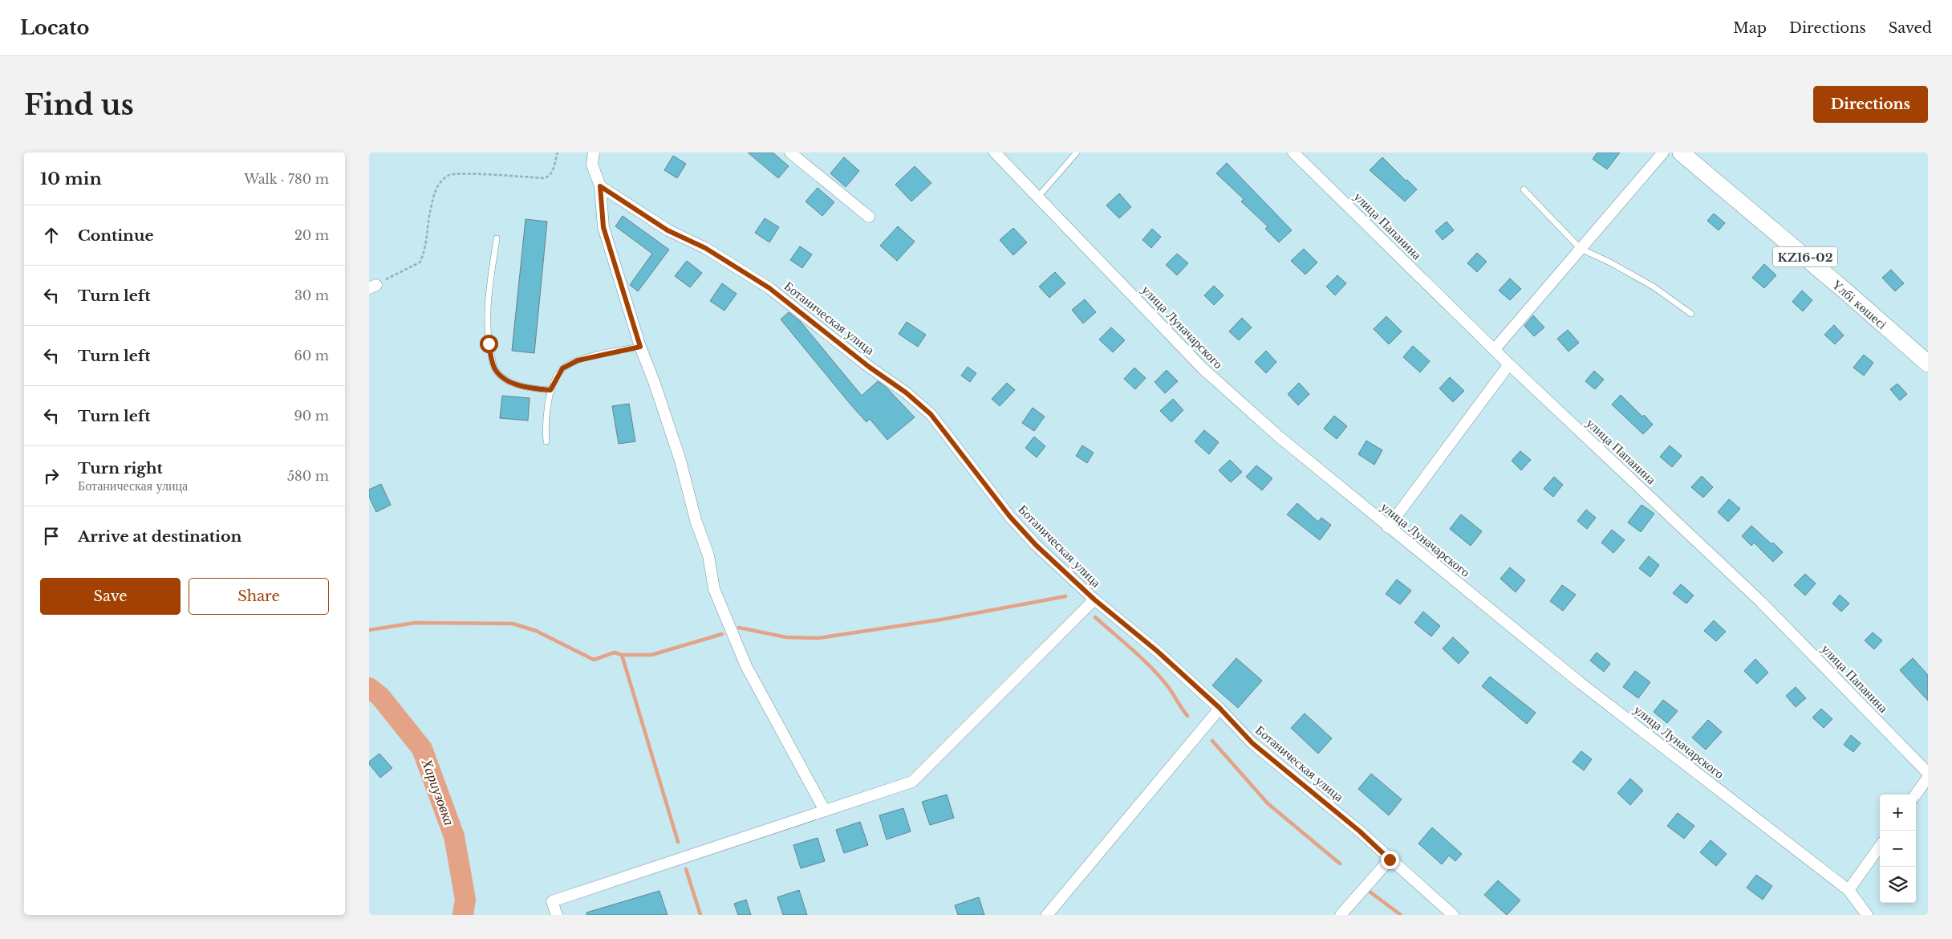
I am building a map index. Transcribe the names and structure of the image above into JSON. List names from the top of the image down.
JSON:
{
  "streets": {
    "main road": ["KZ16-02", "Үлбі көшесі"],
    "street": ["улица Папанина", "Ботаническая улица", "улица Луначарского"]
  },
  "water": ["Хариузовка"],
  "page": {
    "header": "Locato",
    "nav": ["Map", "Directions", "Saved"],
    "buttons": [
      "Directions",
      ["Save", "Share"]
    ],
    "title": "Find us",
    "heading": ["10 min", "Walk · 780 m"],
    "list": [
      ["Continue", "20 m"],
      ["Turn left", "30 m"],
      ["Turn left", "60 m"],
      ["Turn left", "90 m"],
      ["Turn right", "Ботаническая улица", "580 m"],
      "Arrive at destination"
    ],
    "map_buttons": ["+", "−"]
  }
}
